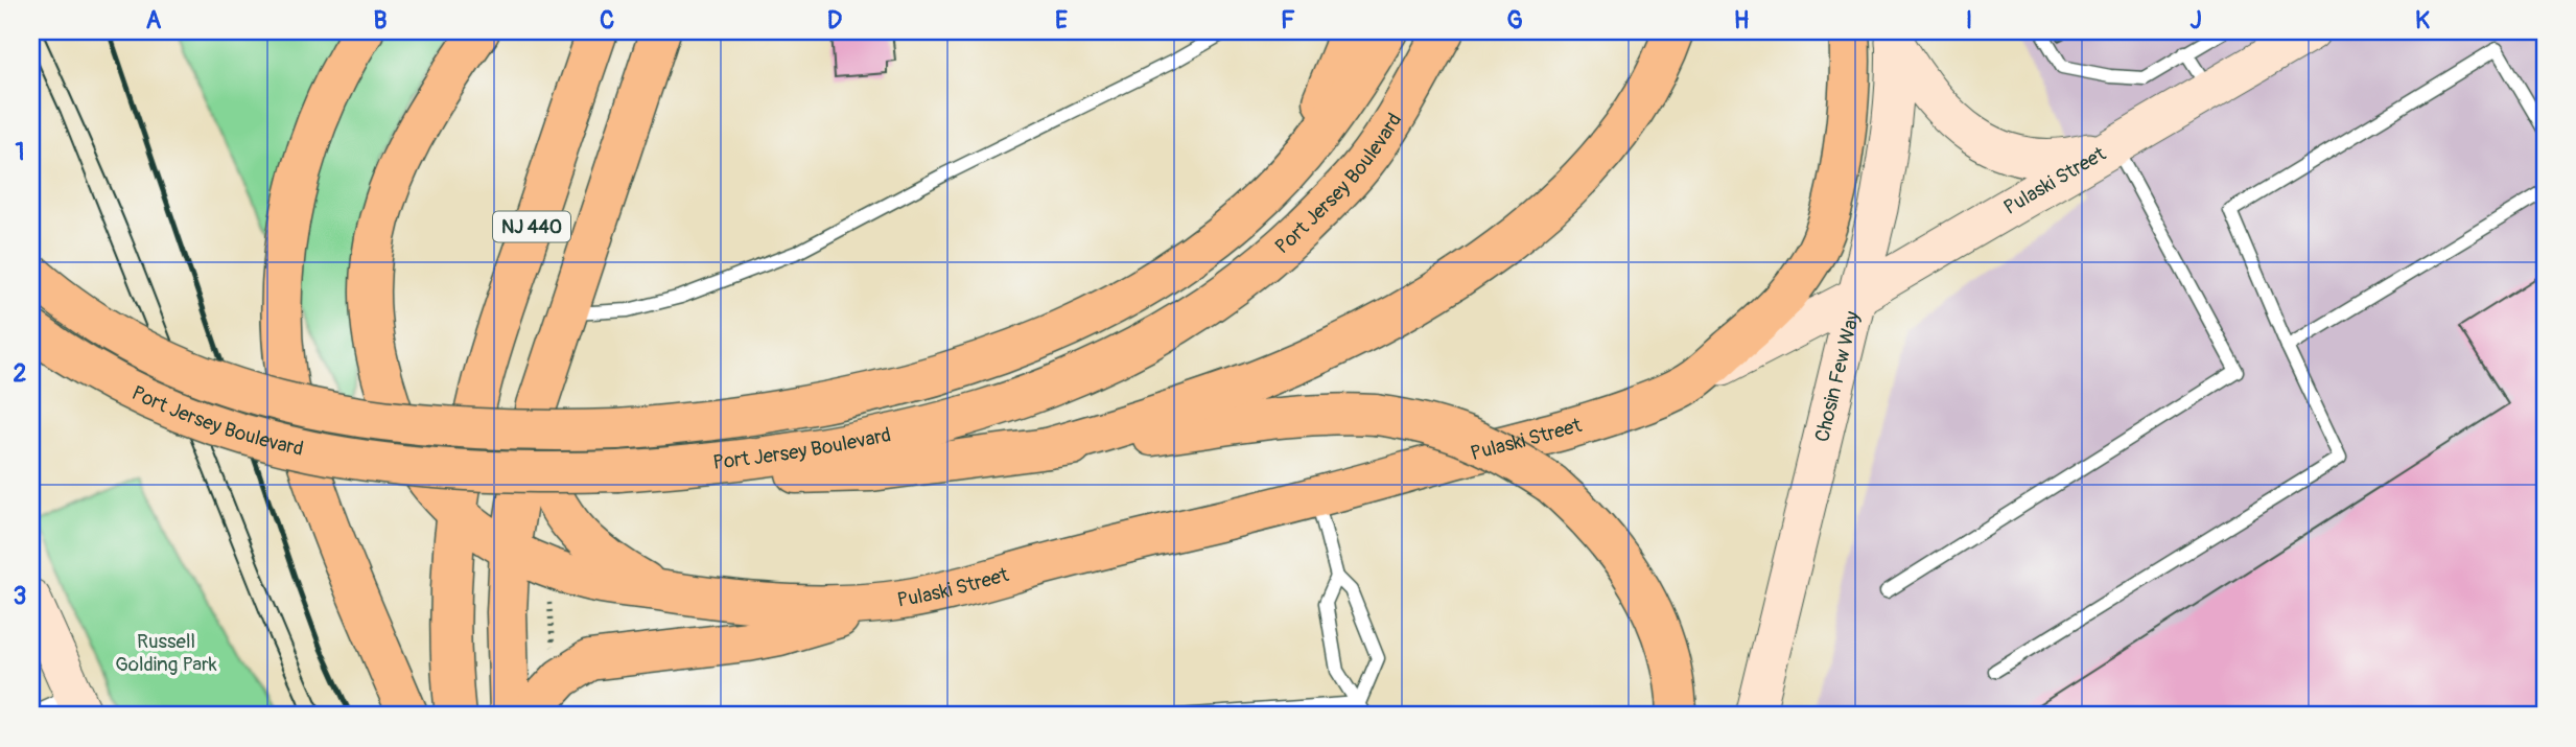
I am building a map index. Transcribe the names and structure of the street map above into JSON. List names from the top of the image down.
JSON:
{
  "streets": {
    "highway": ["Pulaski Street", "Port Jersey Boulevard", "NJ 440"],
    "street": ["Chosin Few Way"]
  },
  "crossings": [
    ["Pulaski Street", "NJ 440"],
    ["Pulaski Street", "Chosin Few Way"]
  ],
  "parks": ["Russell Golding Park"],
  "grid": {
    "columns": [
      "A",
      "B",
      "C",
      "D",
      "E",
      "F",
      "G",
      "H",
      "I",
      "J",
      "K"
    ],
    "rows": ["1", "2", "3"]
  }
}
